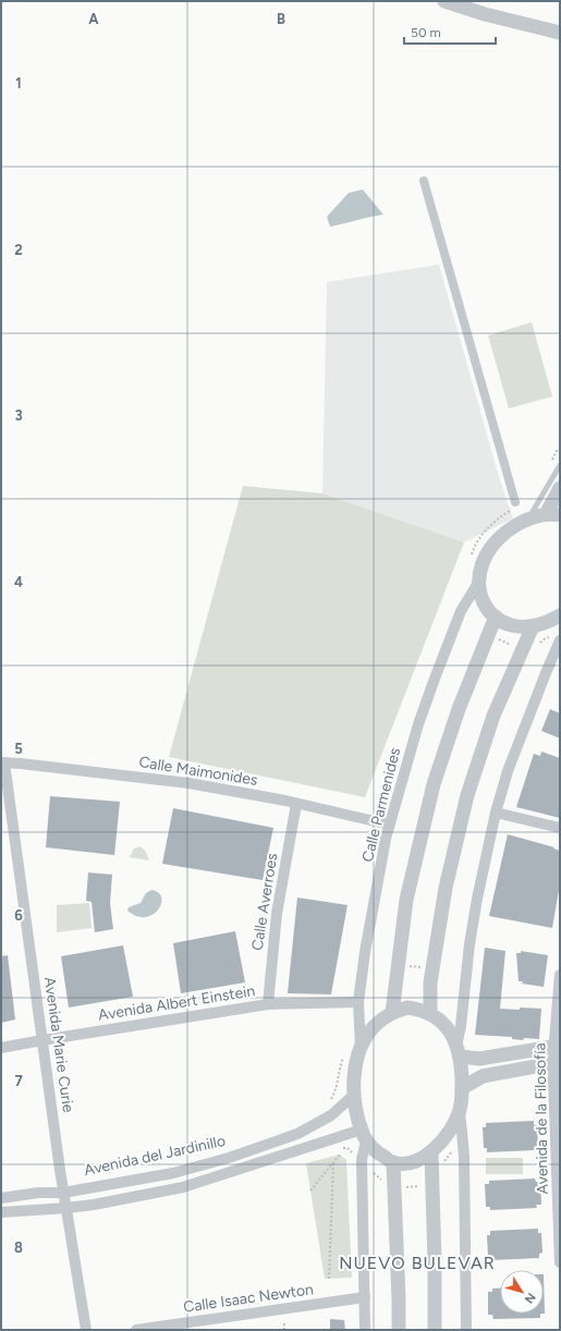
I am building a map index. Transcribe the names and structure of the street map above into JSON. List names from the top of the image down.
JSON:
{
  "streets": {
    "street": [
      "Calle Maimonides",
      "Calle Parmenides",
      "Calle Averroes",
      "Avenida Albert Einstein",
      "Avenida Marie Curie",
      "Avenida de la Filosofía",
      "Avenida del Jardinillo",
      "Calle Isaac Newton"
    ]
  },
  "crossings": [
    ["Calle Maimonides", "Calle Parmenides"],
    ["Calle Maimonides", "Calle Averroes"],
    ["Calle Maimonides", "Avenida Marie Curie"],
    ["Calle Parmenides", "Avenida Albert Einstein"],
    ["Calle Parmenides", "Avenida del Jardinillo"],
    ["Calle Averroes", "Avenida Albert Einstein"],
    ["Avenida Albert Einstein", "Avenida Marie Curie"],
    ["Avenida Marie Curie", "Avenida del Jardinillo"]
  ],
  "districts": ["NUEVO BULEVAR"],
  "scale_bar": "50 m",
  "north": "bottom right",
  "grid": {
    "columns": ["A", "B"],
    "rows": [
      "1",
      "2",
      "3",
      "4",
      "5",
      "6",
      "7",
      "8"
    ]
  }
}
